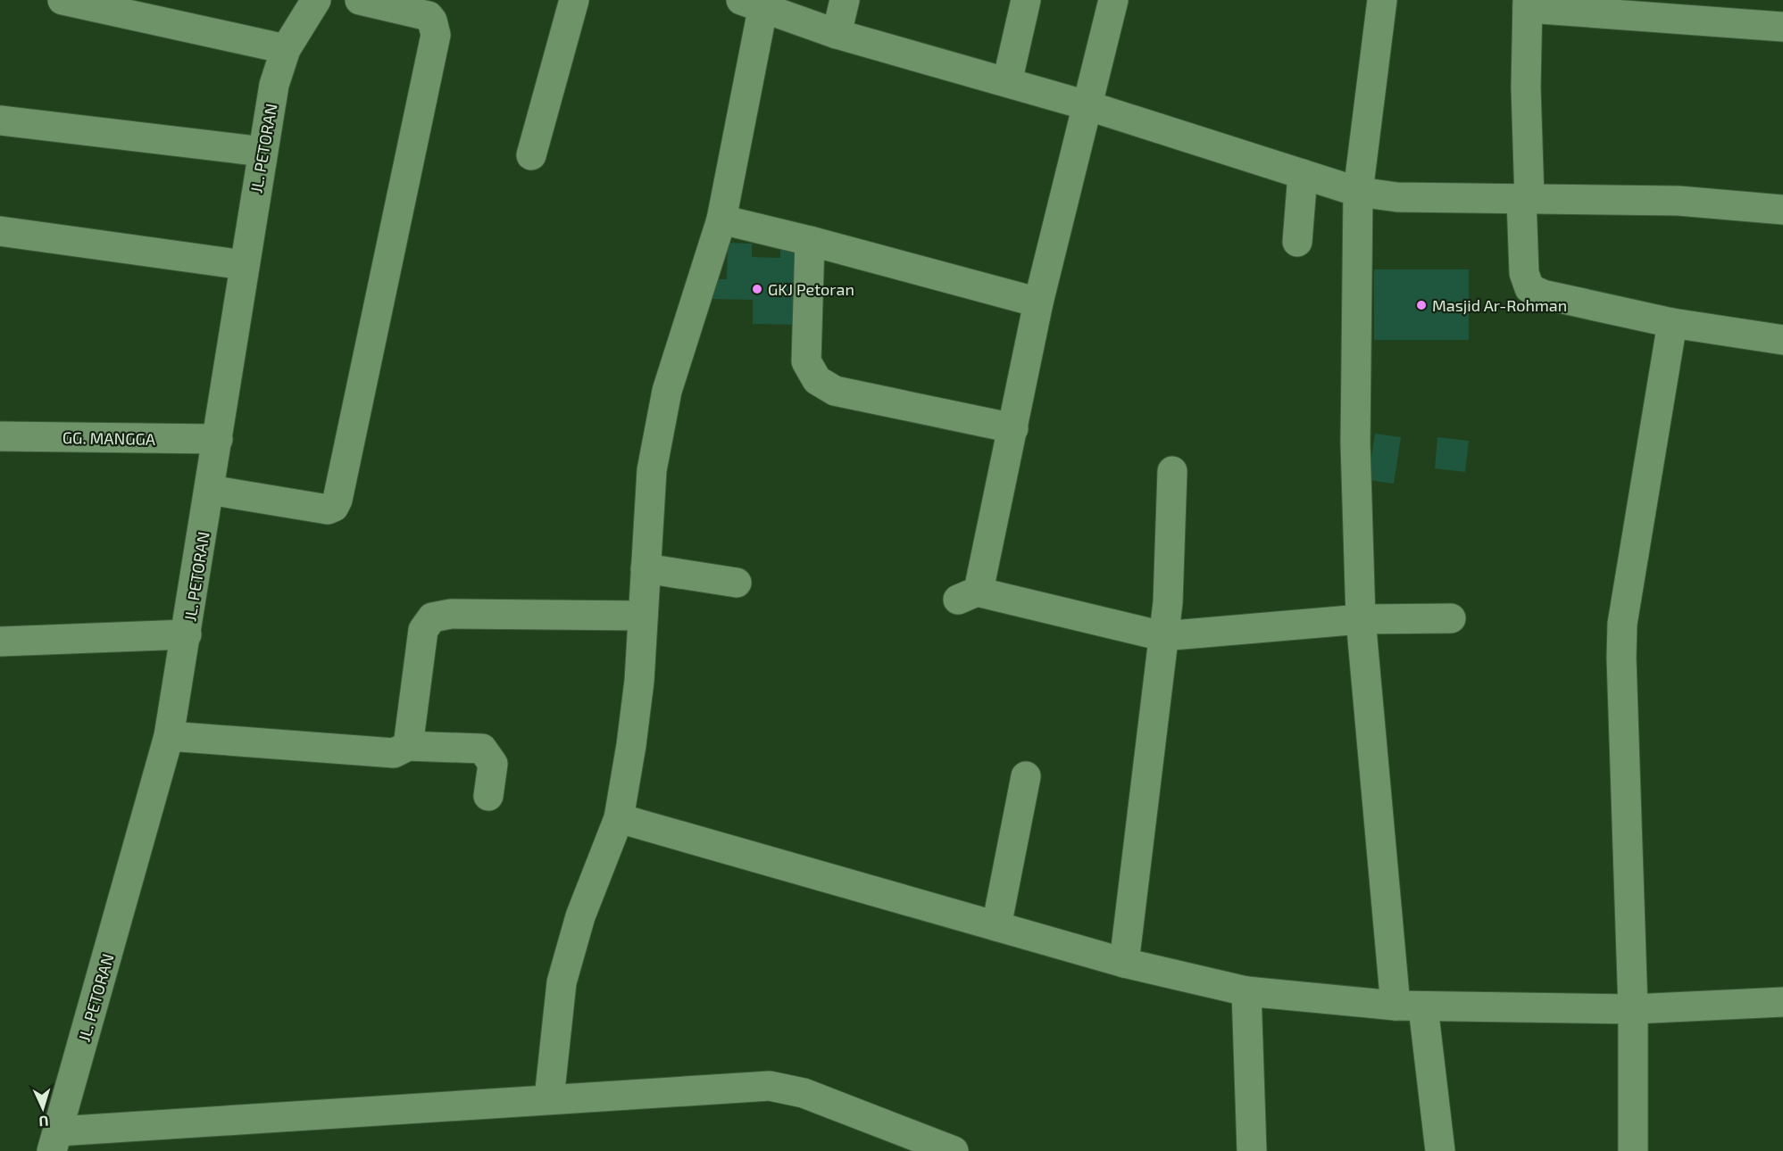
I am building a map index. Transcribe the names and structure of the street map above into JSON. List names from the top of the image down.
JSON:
{
  "streets": {
    "street": ["JL. PETORAN", "GG. MANGGA"]
  },
  "crossings": [
    ["JL. PETORAN", "GG. MANGGA"]
  ],
  "places": ["GKJ Petoran", "Masjid Ar-Rohman"],
  "north": "bottom"
}
